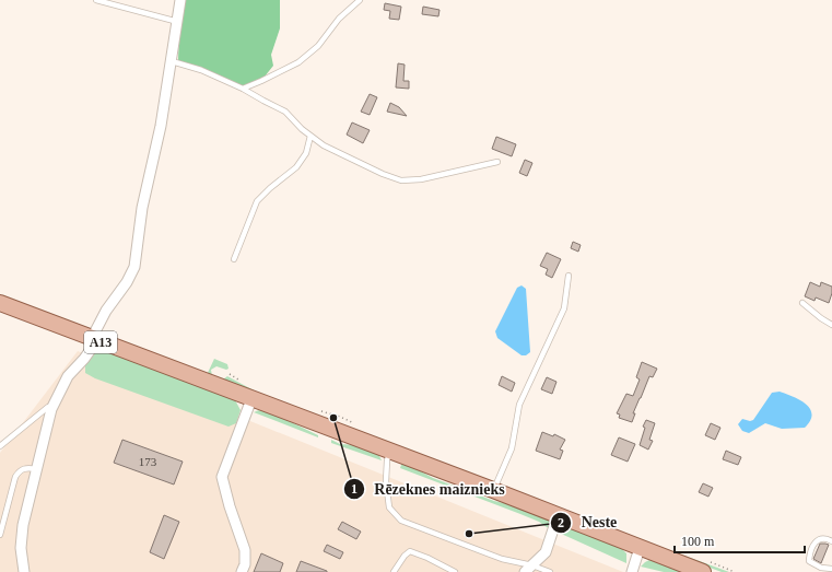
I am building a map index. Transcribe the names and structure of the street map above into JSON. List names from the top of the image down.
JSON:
{
  "streets": {
    "main road": ["A13"]
  },
  "places": ["Rēzeknes maiznieks", "Neste"],
  "house_numbers": ["173"],
  "scale_bar": "100 m"
}
